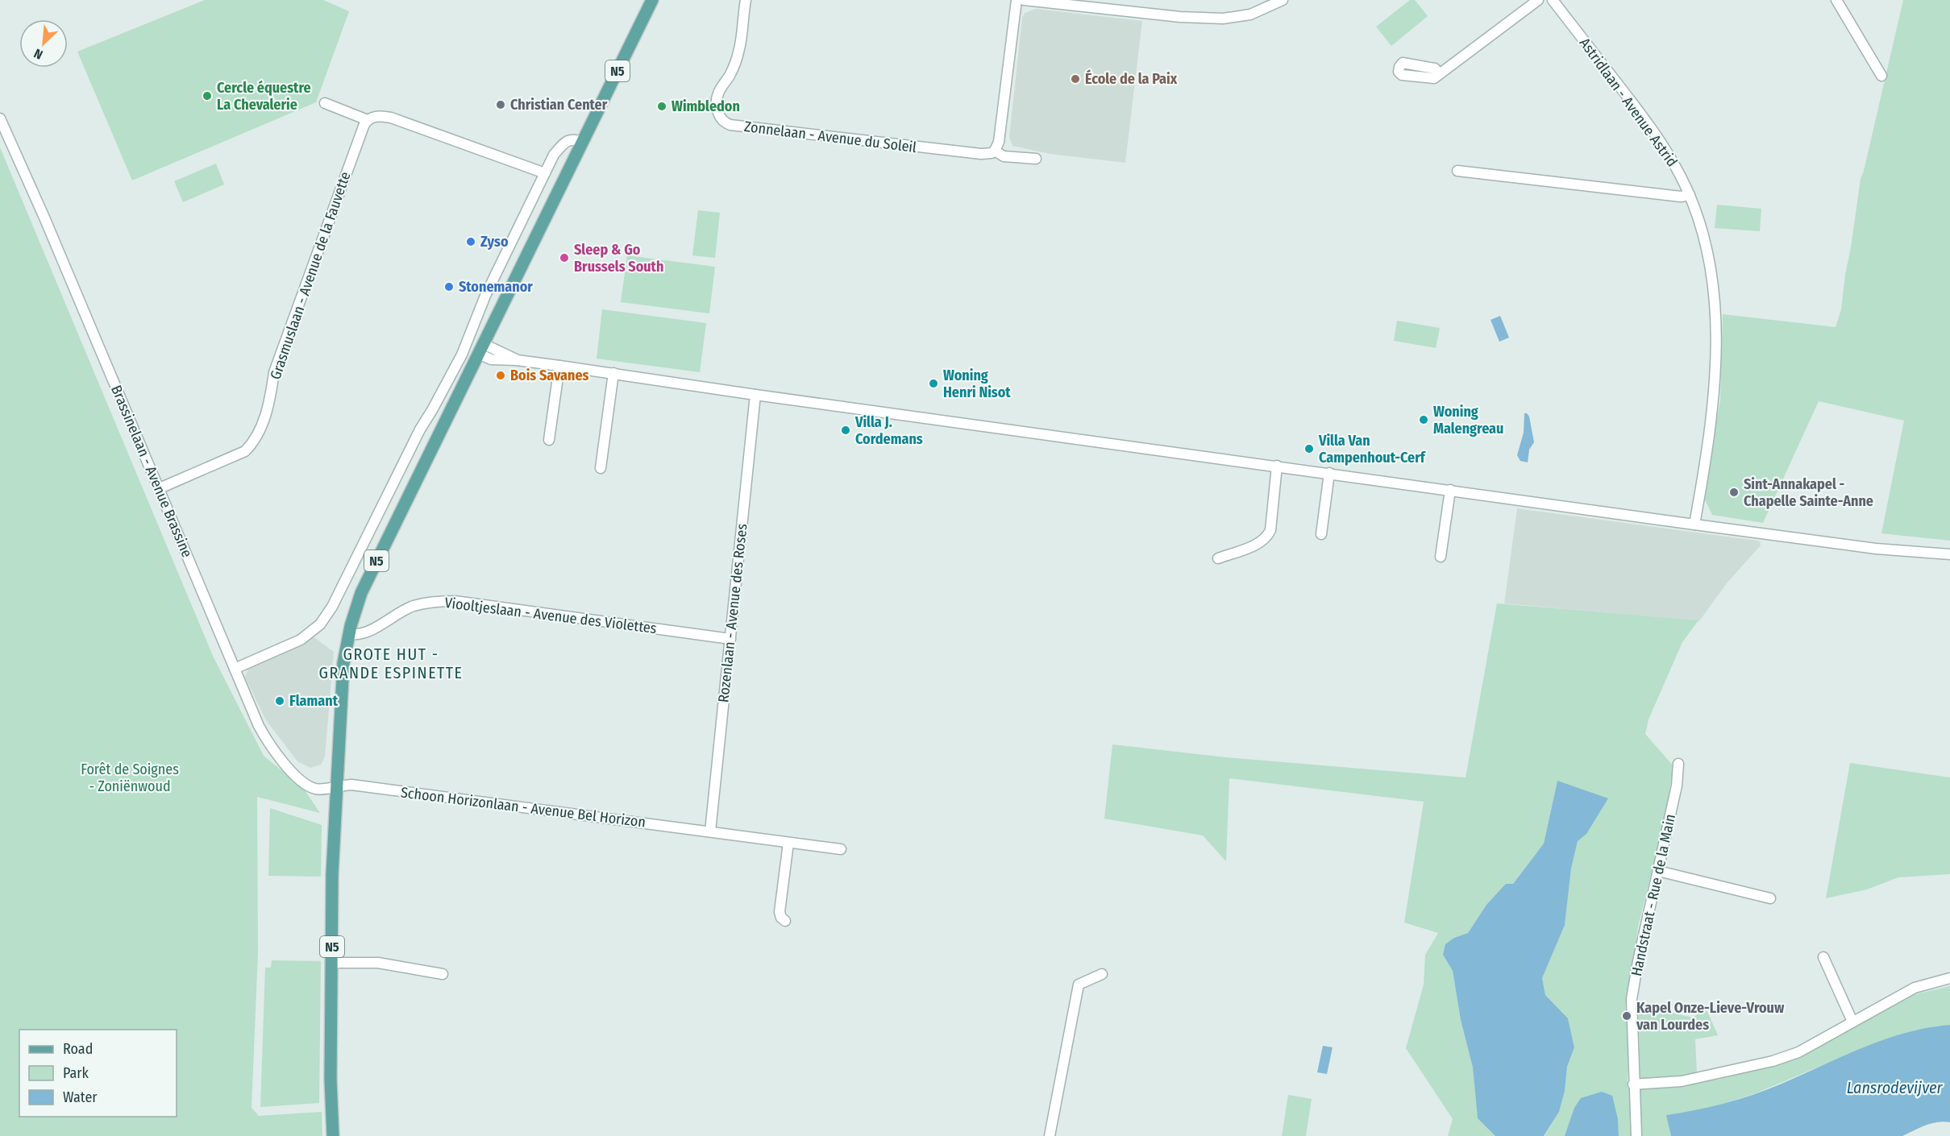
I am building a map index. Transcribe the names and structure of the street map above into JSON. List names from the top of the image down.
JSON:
{
  "streets": {
    "main road": ["N5"],
    "street": [
      "Astridlaan - Avenue Astrid",
      "Zonnelaan - Avenue du Soleil",
      "Grasmuslaan - Avenue de la Fauvette",
      "Brassinelaan - Avenue Brassine",
      "Rozenlaan - Avenue des Roses",
      "Viooltjeslaan - Avenue des Violettes",
      "Schoon Horizonlaan - Avenue Bel Horizon",
      "Handstraat - Rue de la Main"
    ]
  },
  "crossings": [
    ["N5", "Brassinelaan - Avenue Brassine"],
    ["N5", "Viooltjeslaan - Avenue des Violettes"],
    ["N5", "Schoon Horizonlaan - Avenue Bel Horizon"],
    ["Grasmuslaan - Avenue de la Fauvette", "Brassinelaan - Avenue Brassine"],
    ["Brassinelaan - Avenue Brassine", "Schoon Horizonlaan - Avenue Bel Horizon"],
    ["Rozenlaan - Avenue des Roses", "Viooltjeslaan - Avenue des Violettes"],
    ["Rozenlaan - Avenue des Roses", "Schoon Horizonlaan - Avenue Bel Horizon"]
  ],
  "districts": ["GROTE HUT - GRANDE ESPINETTE"],
  "water": ["Lansrodevijver"],
  "parks": ["Forêt de Soignes - Zoniënwoud"],
  "places": [
    "École de la Paix",
    "Cercle équestre La Chevalerie",
    "Christian Center",
    "Wimbledon",
    "Zyso",
    "Sleep & Go Brussels South",
    "Stonemanor",
    "Bois Savanes",
    "Woning Henri Nisot",
    "Woning Malengreau",
    "Villa J. Cordemans",
    "Villa Van Campenhout-Cerf",
    "Sint-Annakapel - Chapelle Sainte-Anne",
    "Flamant",
    "Kapel Onze-Lieve-Vrouw van Lourdes"
  ],
  "legend": ["Road", "Park", "Water"],
  "north": "bottom left"
}
